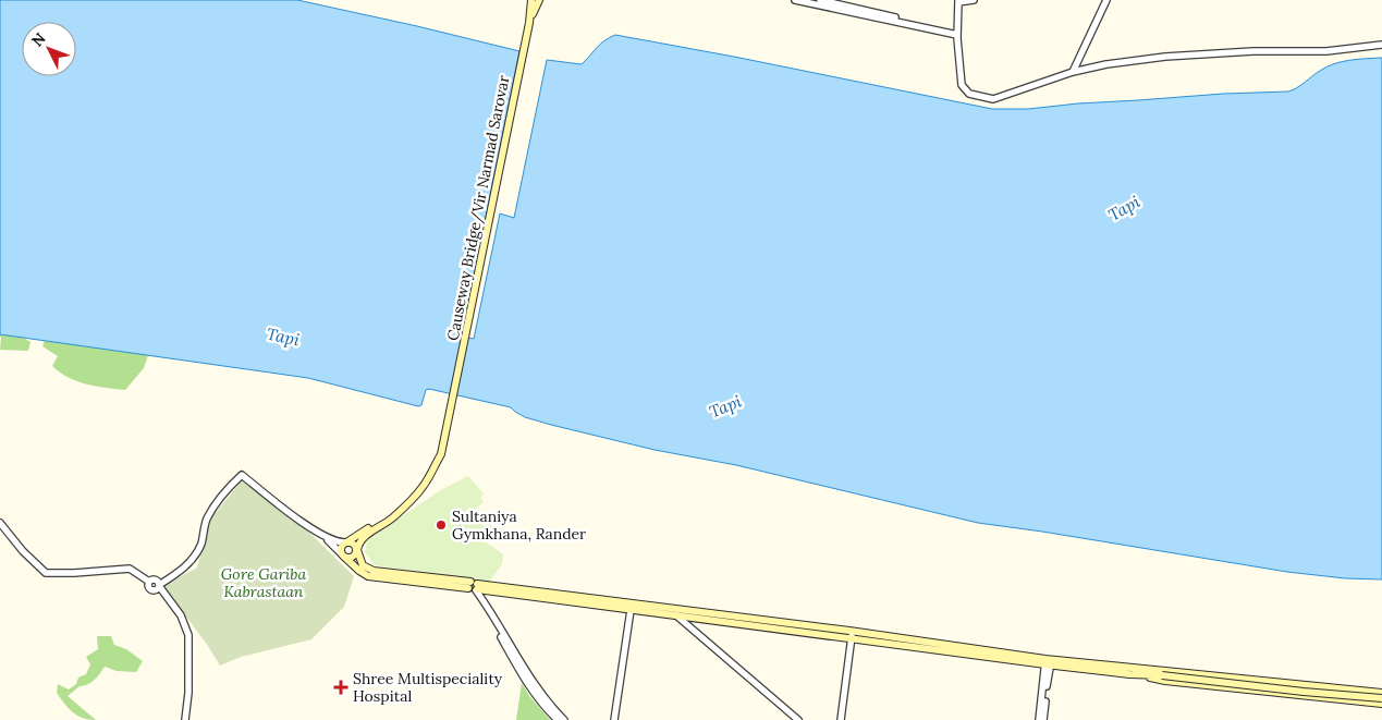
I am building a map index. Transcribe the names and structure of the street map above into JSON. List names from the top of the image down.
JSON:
{
  "streets": {
    "main road": ["Causeway Bridge/Vir Narmad Sarovar"]
  },
  "water": ["Tapi"],
  "parks": ["Gore Gariba Kabrastaan"],
  "places": {
    "other": ["Sultaniya Gymkhana, Rander"],
    "health": ["Shree Multispeciality Hospital"]
  },
  "north": "top left"
}
